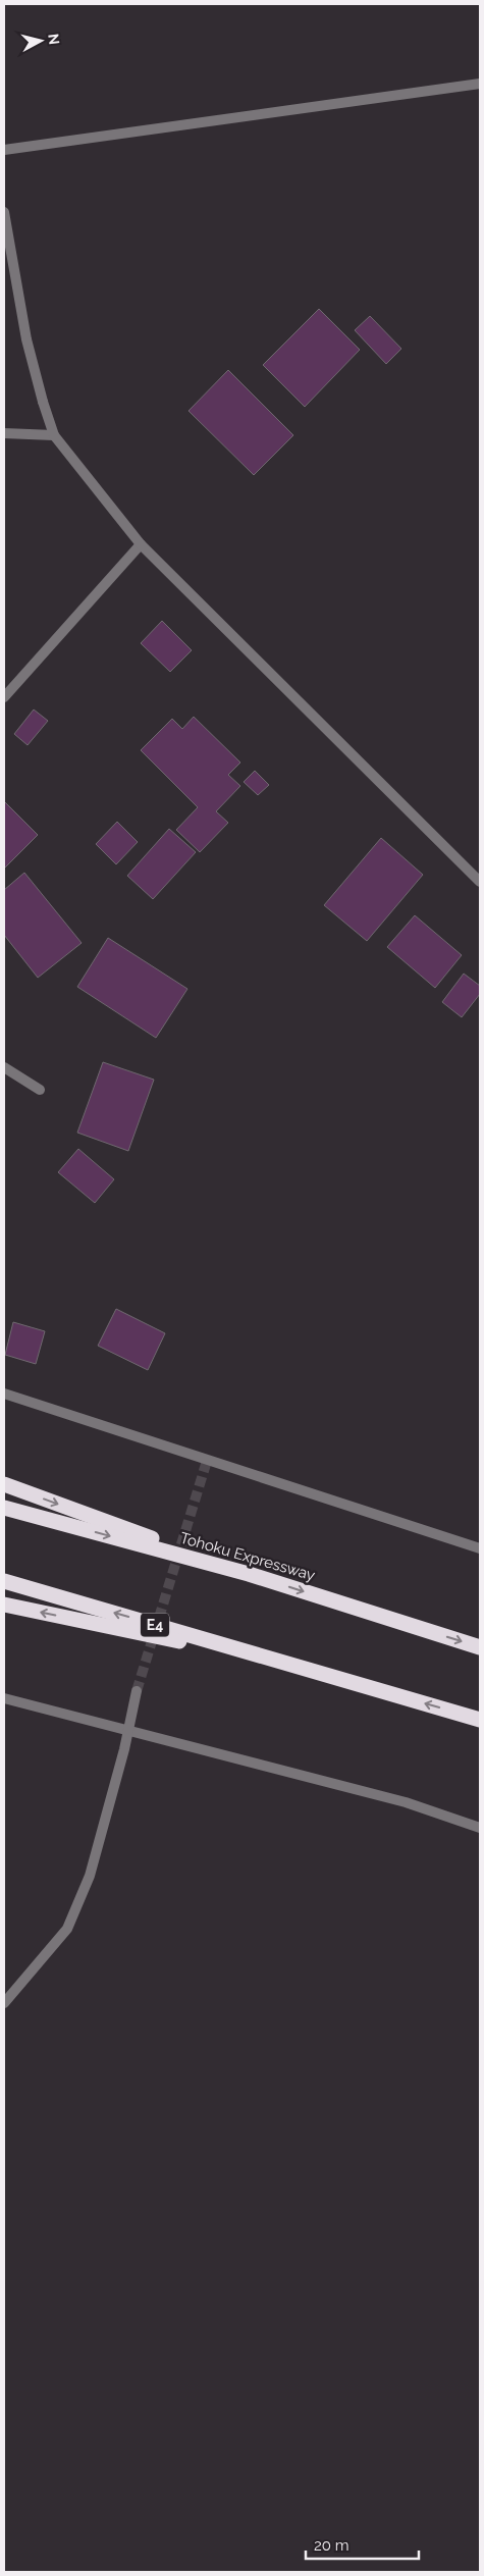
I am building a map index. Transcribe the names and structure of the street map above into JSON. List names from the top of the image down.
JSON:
{
  "streets": {
    "highway": ["Tohoku Expressway", "E4"]
  },
  "scale_bar": "20 m",
  "north": "right"
}
